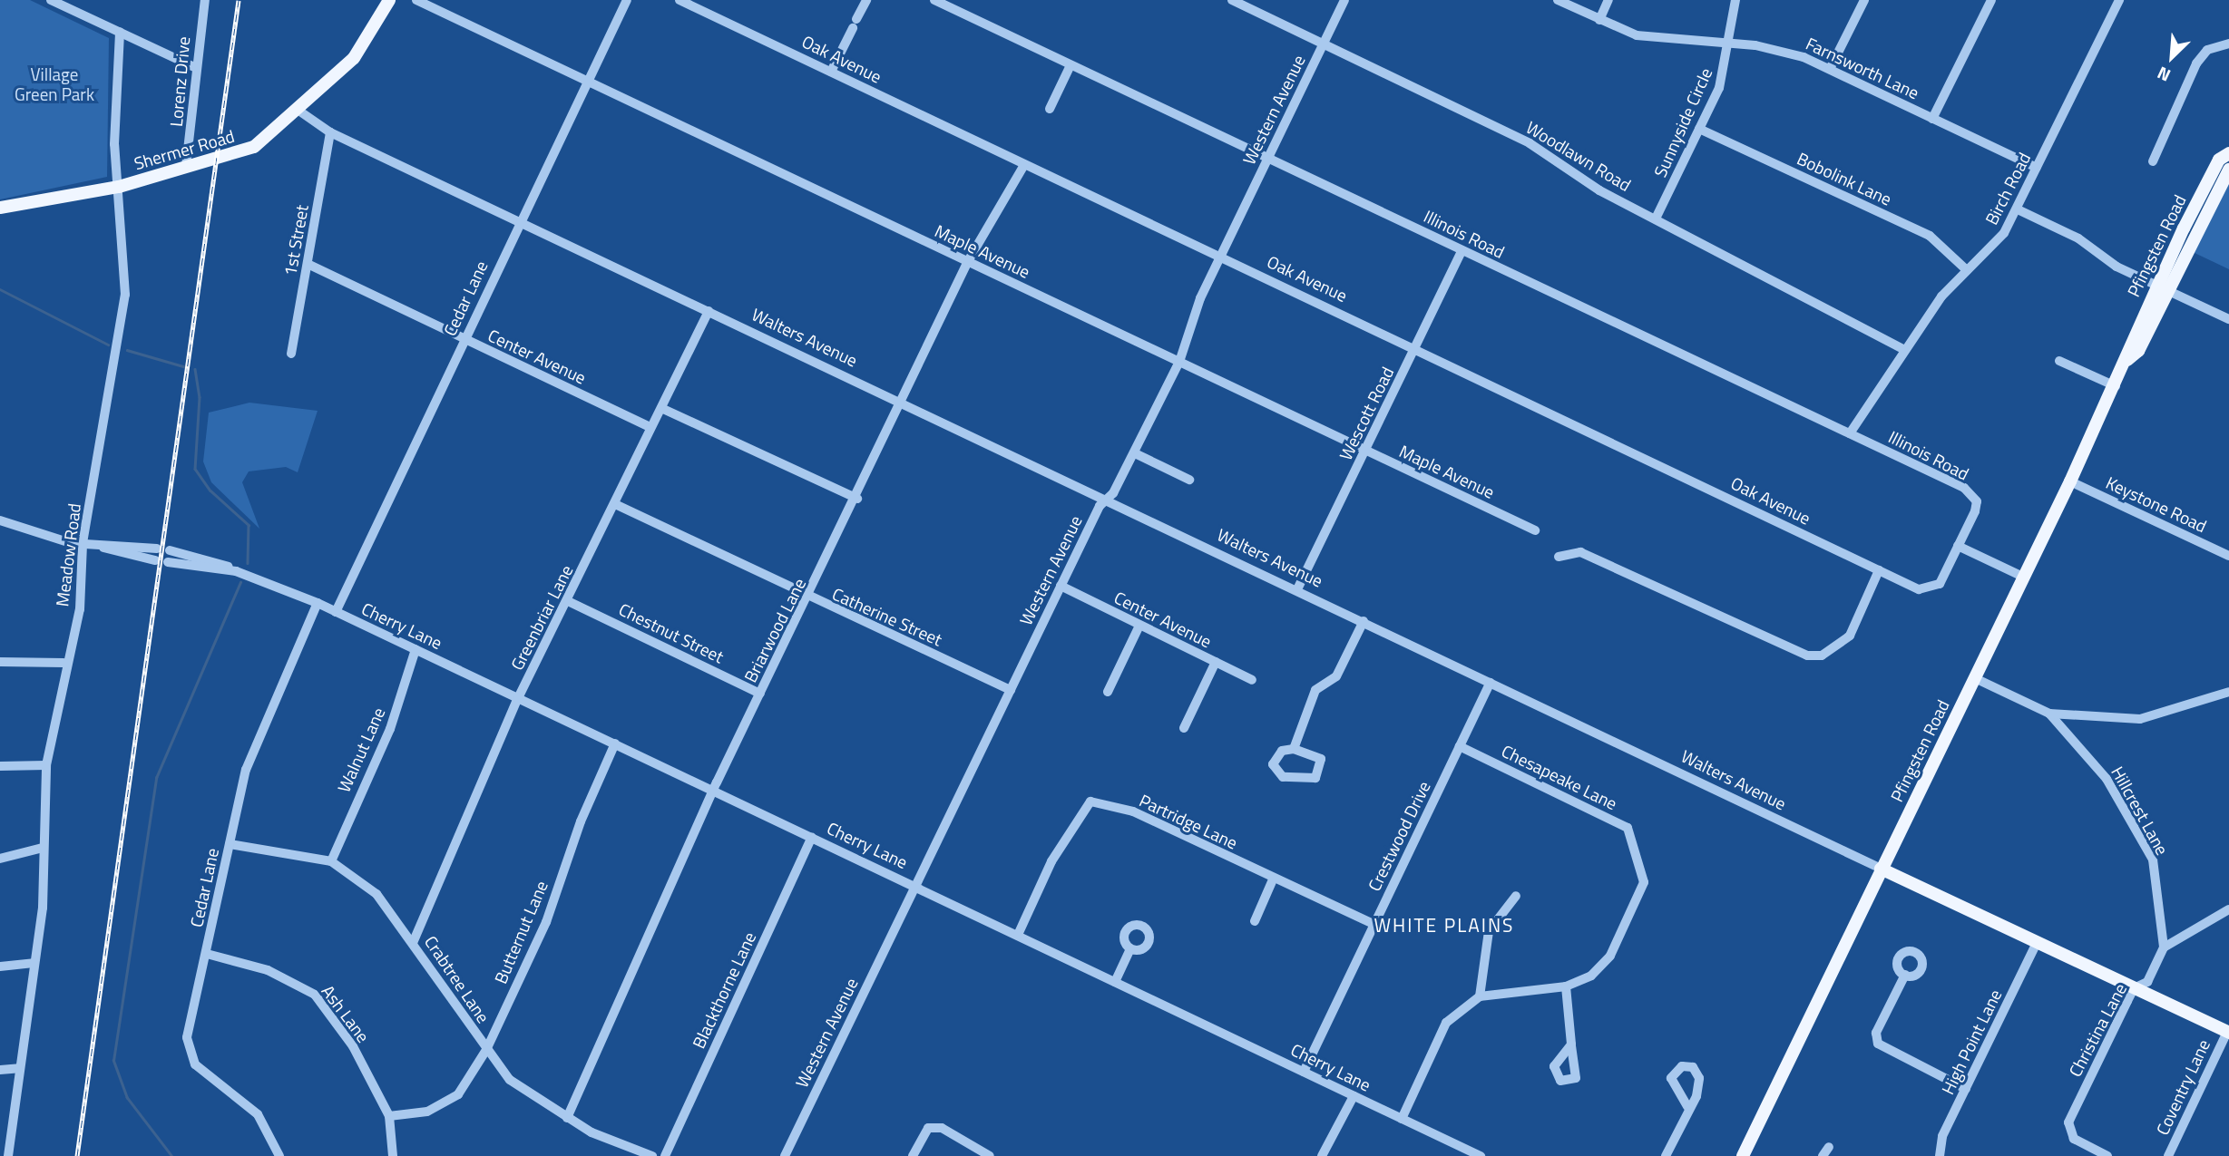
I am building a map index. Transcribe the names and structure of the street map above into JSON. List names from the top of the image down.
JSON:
{
  "streets": {
    "main road": ["Shermer Road", "Pfingsten Road", "Walters Avenue"],
    "street": [
      "Oak Avenue",
      "Farnsworth Lane",
      "Lorenz Drive",
      "Western Avenue",
      "Sunnyside Circle",
      "Woodlawn Road",
      "Bobolink Lane",
      "Birch Road",
      "Illinois Road",
      "1st Street",
      "Maple Avenue",
      "Cedar Lane",
      "Center Avenue",
      "Wescott Road",
      "Keystone Road",
      "Meadow Road",
      "Catherine Street",
      "Greenbriar Lane",
      "Cherry Lane",
      "Briarwood Lane",
      "Chestnut Street",
      "Walnut Lane",
      "Chesapeake Lane",
      "Hillcrest Lane",
      "Partridge Lane",
      "Crestwood Drive",
      "Butternut Lane",
      "Crabtree Lane",
      "Blackthorne Lane",
      "Ash Lane",
      "Christina Lane",
      "High Point Lane",
      "Coventry Lane"
    ]
  },
  "crossings": [
    ["Oak Avenue", "Western Avenue"],
    ["Oak Avenue", "Illinois Road"],
    ["Oak Avenue", "Wescott Road"],
    ["Oak Avenue", "Briarwood Lane"],
    ["Farnsworth Lane", "Sunnyside Circle"],
    ["Farnsworth Lane", "Birch Road"],
    ["Lorenz Drive", "Shermer Road"],
    ["Western Avenue", "Woodlawn Road"],
    ["Western Avenue", "Illinois Road"],
    ["Western Avenue", "Maple Avenue"],
    ["Western Avenue", "Walters Avenue"],
    ["Western Avenue", "Center Avenue"],
    ["Western Avenue", "Catherine Street"],
    ["Western Avenue", "Cherry Lane"],
    ["Sunnyside Circle", "Woodlawn Road"],
    ["Sunnyside Circle", "Bobolink Lane"],
    ["Shermer Road", "Walters Avenue"],
    ["Shermer Road", "Meadow Road"],
    ["Woodlawn Road", "Birch Road"],
    ["Bobolink Lane", "Birch Road"],
    ["Birch Road", "Illinois Road"],
    ["Illinois Road", "Wescott Road"],
    ["1st Street", "Walters Avenue"],
    ["1st Street", "Center Avenue"],
    ["Pfingsten Road", "Walters Avenue"],
    ["Pfingsten Road", "Keystone Road"],
    ["Pfingsten Road", "Hillcrest Lane"],
    ["Maple Avenue", "Cedar Lane"],
    ["Maple Avenue", "Wescott Road"],
    ["Maple Avenue", "Briarwood Lane"],
    ["Cedar Lane", "Walters Avenue"],
    ["Cedar Lane", "Center Avenue"],
    ["Cedar Lane", "Cherry Lane"],
    ["Cedar Lane", "Crabtree Lane"],
    ["Cedar Lane", "Ash Lane"],
    ["Walters Avenue", "Wescott Road"],
    ["Walters Avenue", "Greenbriar Lane"],
    ["Walters Avenue", "Briarwood Lane"],
    ["Walters Avenue", "Crestwood Drive"],
    ["Walters Avenue", "Christina Lane"],
    ["Walters Avenue", "High Point Lane"],
    ["Walters Avenue", "Coventry Lane"],
    ["Center Avenue", "Greenbriar Lane"],
    ["Catherine Street", "Greenbriar Lane"],
    ["Catherine Street", "Briarwood Lane"],
    ["Greenbriar Lane", "Cherry Lane"],
    ["Greenbriar Lane", "Chestnut Street"],
    ["Greenbriar Lane", "Crabtree Lane"],
    ["Cherry Lane", "Briarwood Lane"],
    ["Cherry Lane", "Walnut Lane"],
    ["Cherry Lane", "Partridge Lane"],
    ["Cherry Lane", "Crestwood Drive"],
    ["Cherry Lane", "Butternut Lane"],
    ["Cherry Lane", "Blackthorne Lane"],
    ["Briarwood Lane", "Chestnut Street"],
    ["Briarwood Lane", "Crabtree Lane"],
    ["Walnut Lane", "Crabtree Lane"],
    ["Chesapeake Lane", "Crestwood Drive"],
    ["Hillcrest Lane", "Christina Lane"],
    ["Partridge Lane", "Crestwood Drive"],
    ["Butternut Lane", "Crabtree Lane"],
    ["Butternut Lane", "Ash Lane"]
  ],
  "districts": ["WHITE PLAINS"],
  "parks": ["Village Green Park"],
  "north": "bottom left"
}
